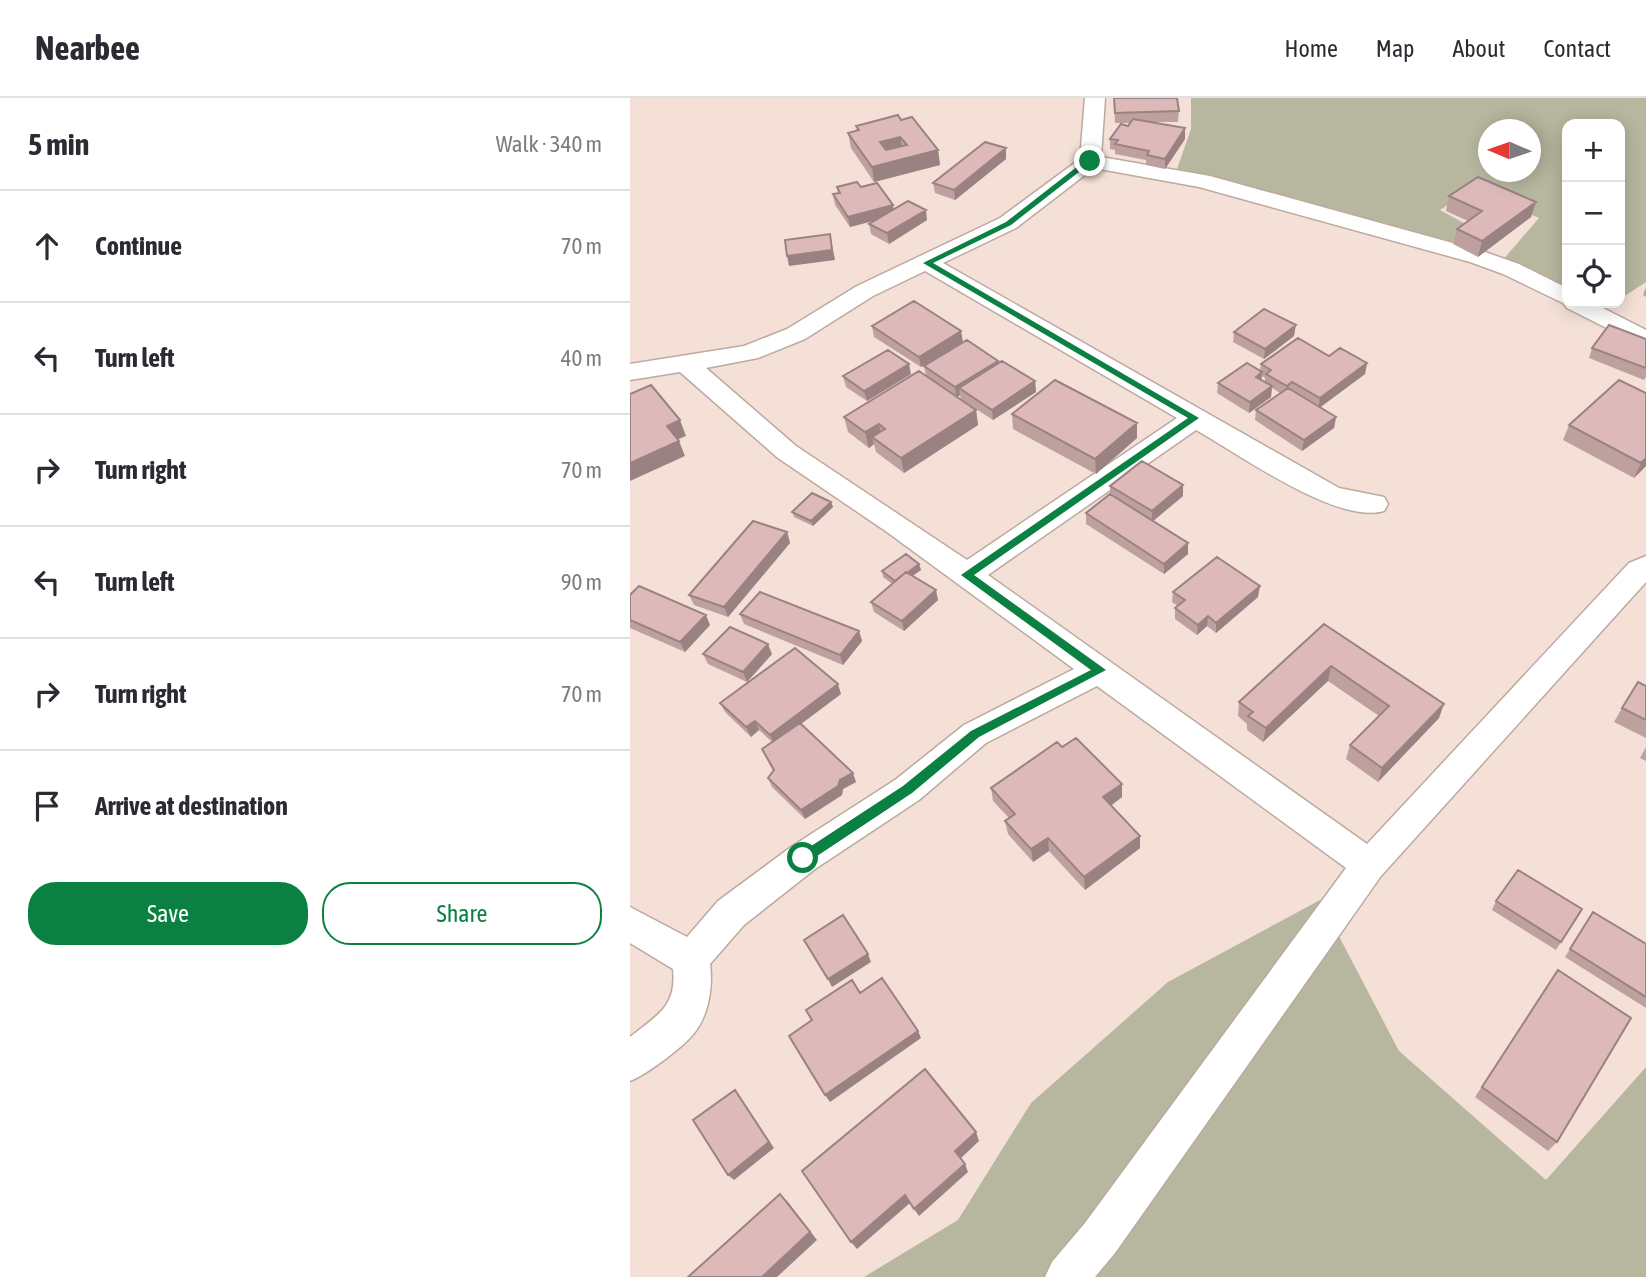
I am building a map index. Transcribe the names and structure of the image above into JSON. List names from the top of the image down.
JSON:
{
  "north": "left",
  "page": {
    "header": "Nearbee",
    "nav": [
      "Home",
      "Map",
      "About",
      "Contact"
    ],
    "heading": ["5 min", "Walk · 340 m"],
    "map_buttons": ["+", "−"],
    "list": [
      ["Continue", "70 m"],
      ["Turn left", "40 m"],
      ["Turn right", "70 m"],
      ["Turn left", "90 m"],
      ["Turn right", "70 m"],
      "Arrive at destination"
    ],
    "buttons": ["Save", "Share"]
  }
}
